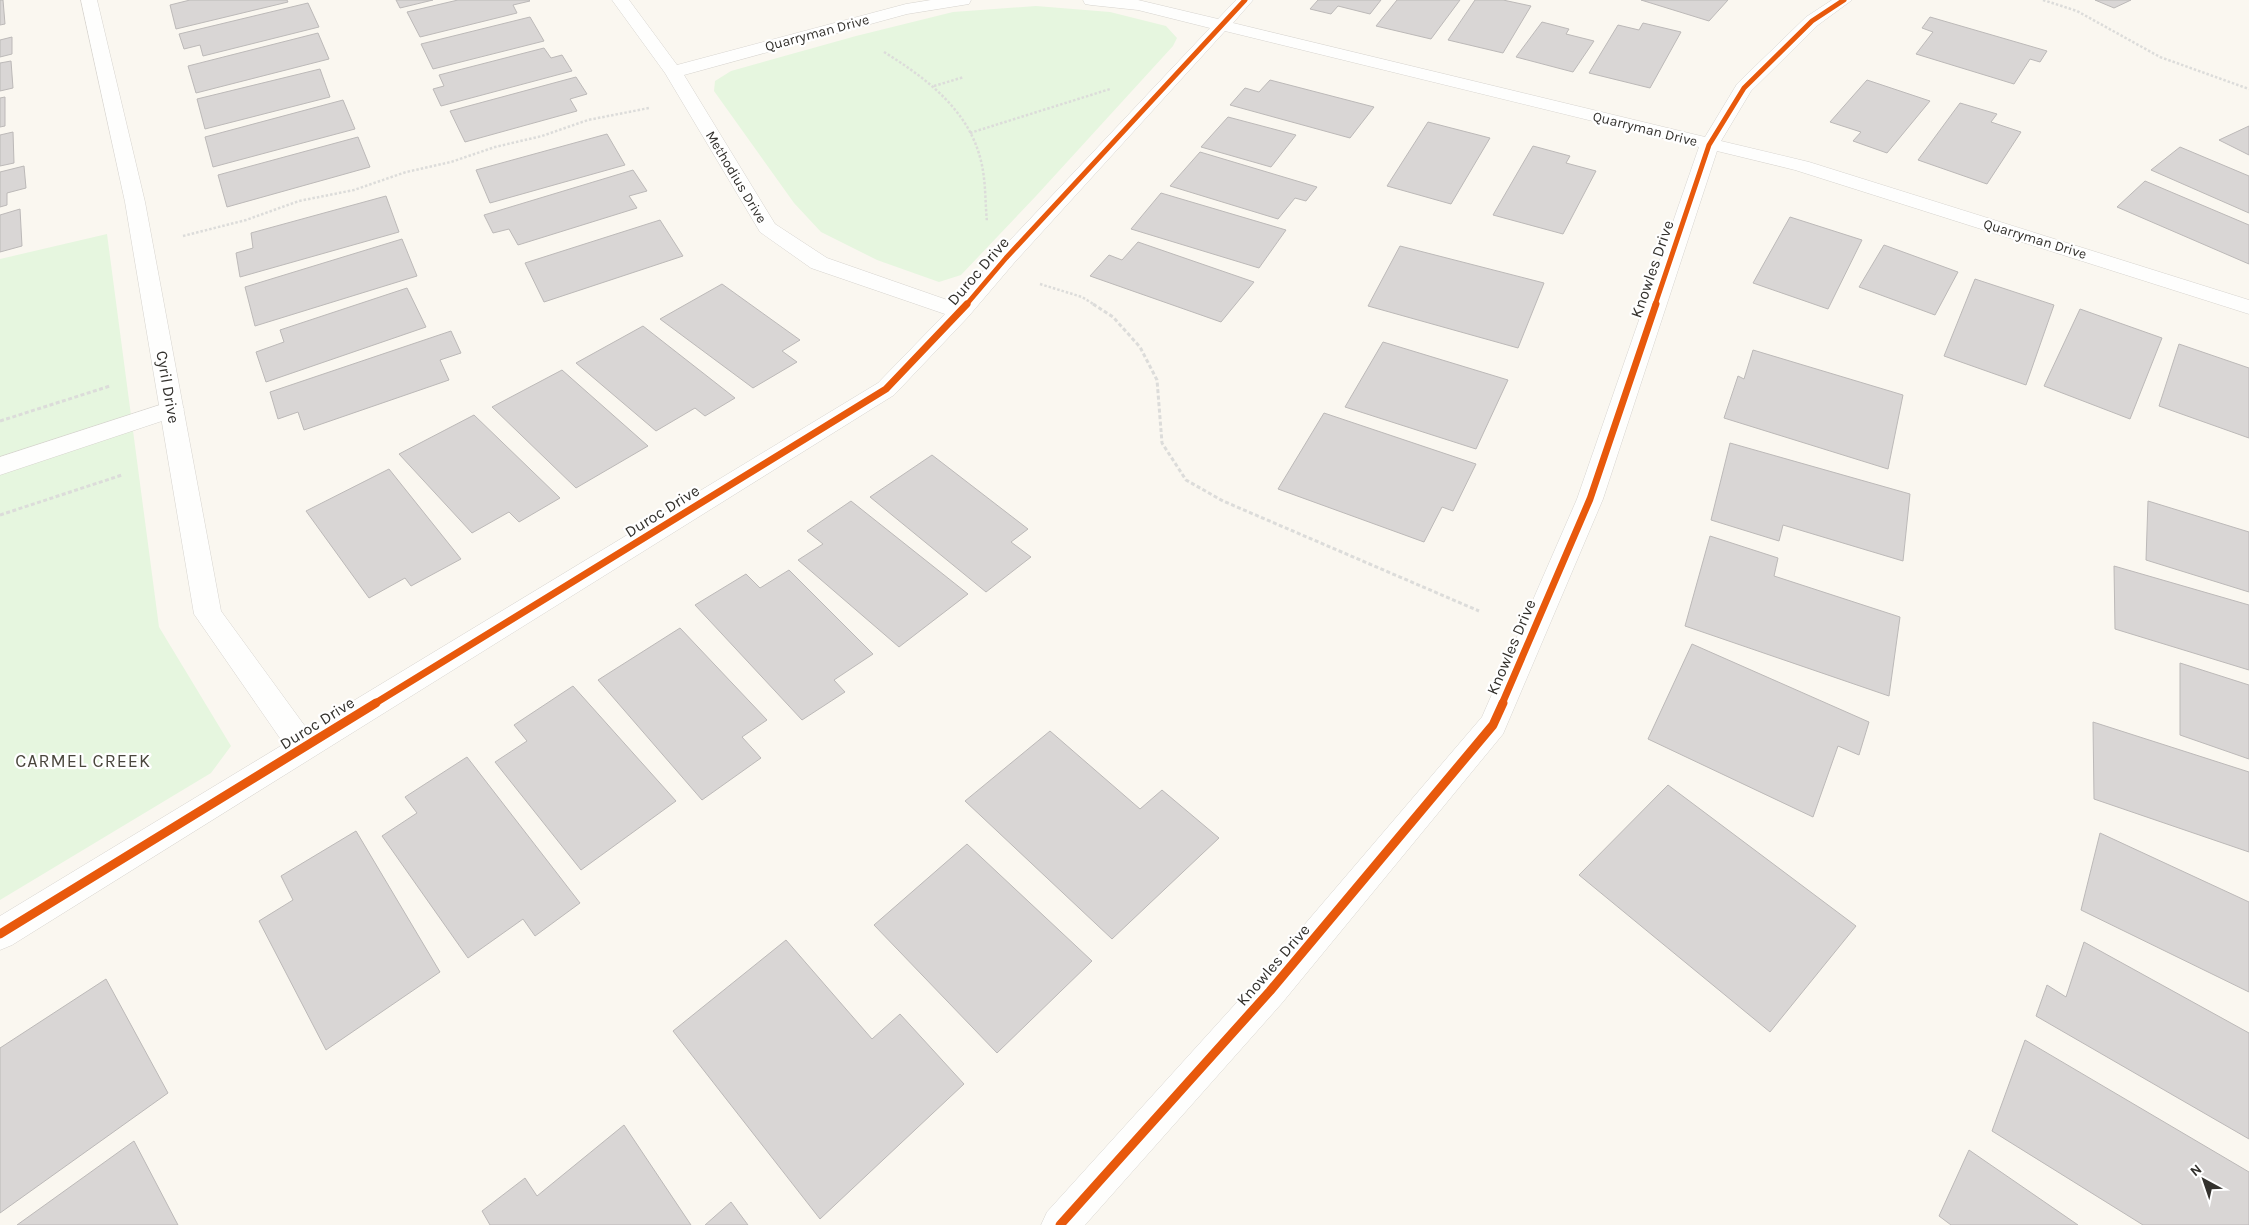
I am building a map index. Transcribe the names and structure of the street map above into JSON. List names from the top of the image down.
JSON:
{
  "streets": {
    "street": [
      "Quarryman Drive",
      "Methodius Drive",
      "Knowles Drive",
      "Duroc Drive",
      "Cyril Drive"
    ]
  },
  "crossings": [
    ["Quarryman Drive", "Methodius Drive"],
    ["Quarryman Drive", "Knowles Drive"],
    ["Quarryman Drive", "Duroc Drive"],
    ["Methodius Drive", "Duroc Drive"],
    ["Duroc Drive", "Cyril Drive"]
  ],
  "districts": ["CARMEL CREEK"],
  "north": "top left"
}
